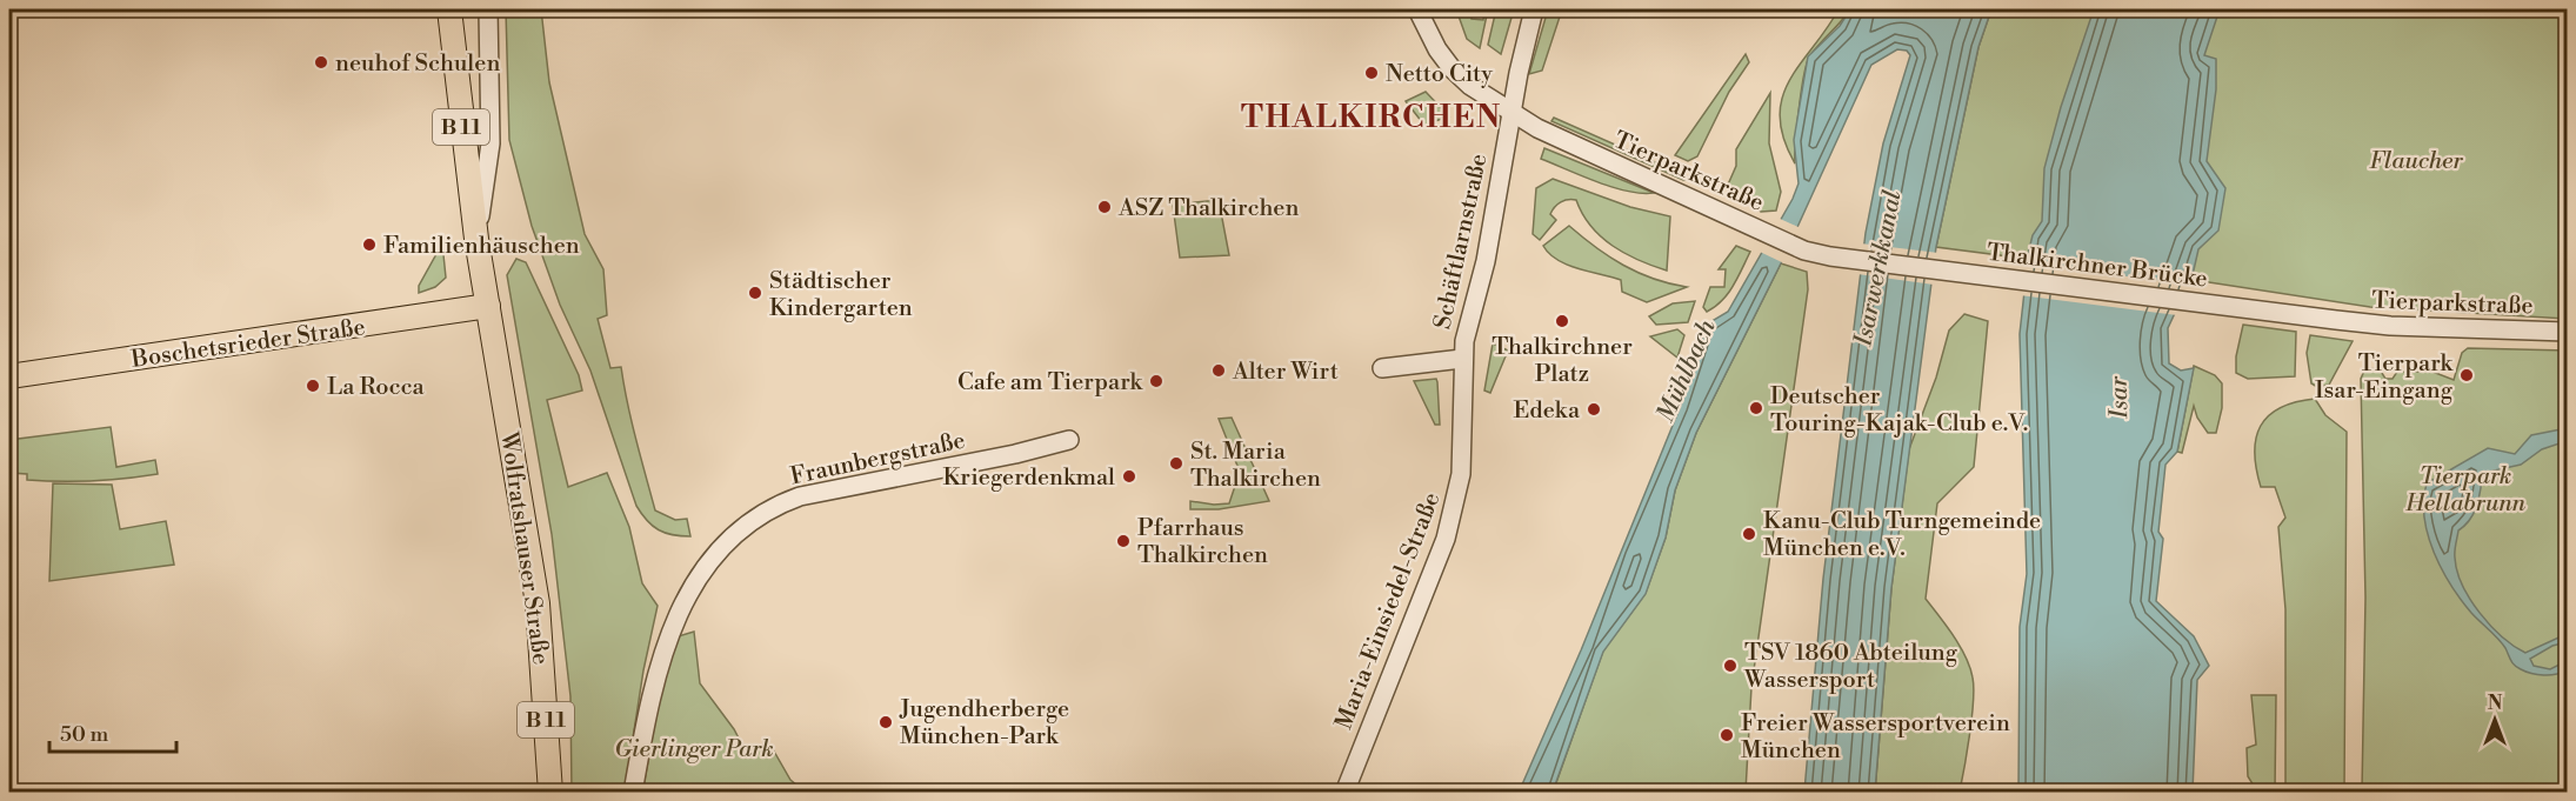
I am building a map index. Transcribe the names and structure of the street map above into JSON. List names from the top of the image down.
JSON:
{
  "streets": {
    "main road": ["B 11", "Boschetsrieder Straße", "Wolfratshauser Straße"],
    "street": [
      "Tierparkstraße",
      "Schäftlarnstraße",
      "Thalkirchner Brücke",
      "Fraunbergstraße",
      "Maria-Einsiedel-Straße"
    ]
  },
  "crossings": [
    ["B 11", "Boschetsrieder Straße"],
    ["B 11", "Wolfratshauser Straße"],
    ["Tierparkstraße", "Schäftlarnstraße"],
    ["Tierparkstraße", "Thalkirchner Brücke"],
    ["Schäftlarnstraße", "Maria-Einsiedel-Straße"],
    ["Boschetsrieder Straße", "Wolfratshauser Straße"]
  ],
  "districts": ["THALKIRCHEN"],
  "water": ["Isarwerkkanal", "Mühlbach", "Isar"],
  "parks": ["Flaucher", "Tierpark Hellabrunn", "Gierlinger Park"],
  "places": [
    "neuhof Schulen",
    "Netto City",
    "ASZ Thalkirchen",
    "Familienhäuschen",
    "Städtischer Kindergarten",
    "Thalkirchner Platz",
    "Alter Wirt",
    "Tierpark Isar-Eingang",
    "Cafe am Tierpark",
    "La Rocca",
    "Deutscher Touring-Kajak-Club e.V.",
    "Edeka",
    "St. Maria Thalkirchen",
    "Kriegerdenkmal",
    "Kanu-Club Turngemeinde München e.V.",
    "Pfarrhaus Thalkirchen",
    "TSV 1860 Abteilung Wassersport",
    "Jugendherberge München-Park",
    "Freier Wassersportverein München"
  ],
  "scale_bar": "50 m",
  "north": "top"
}
